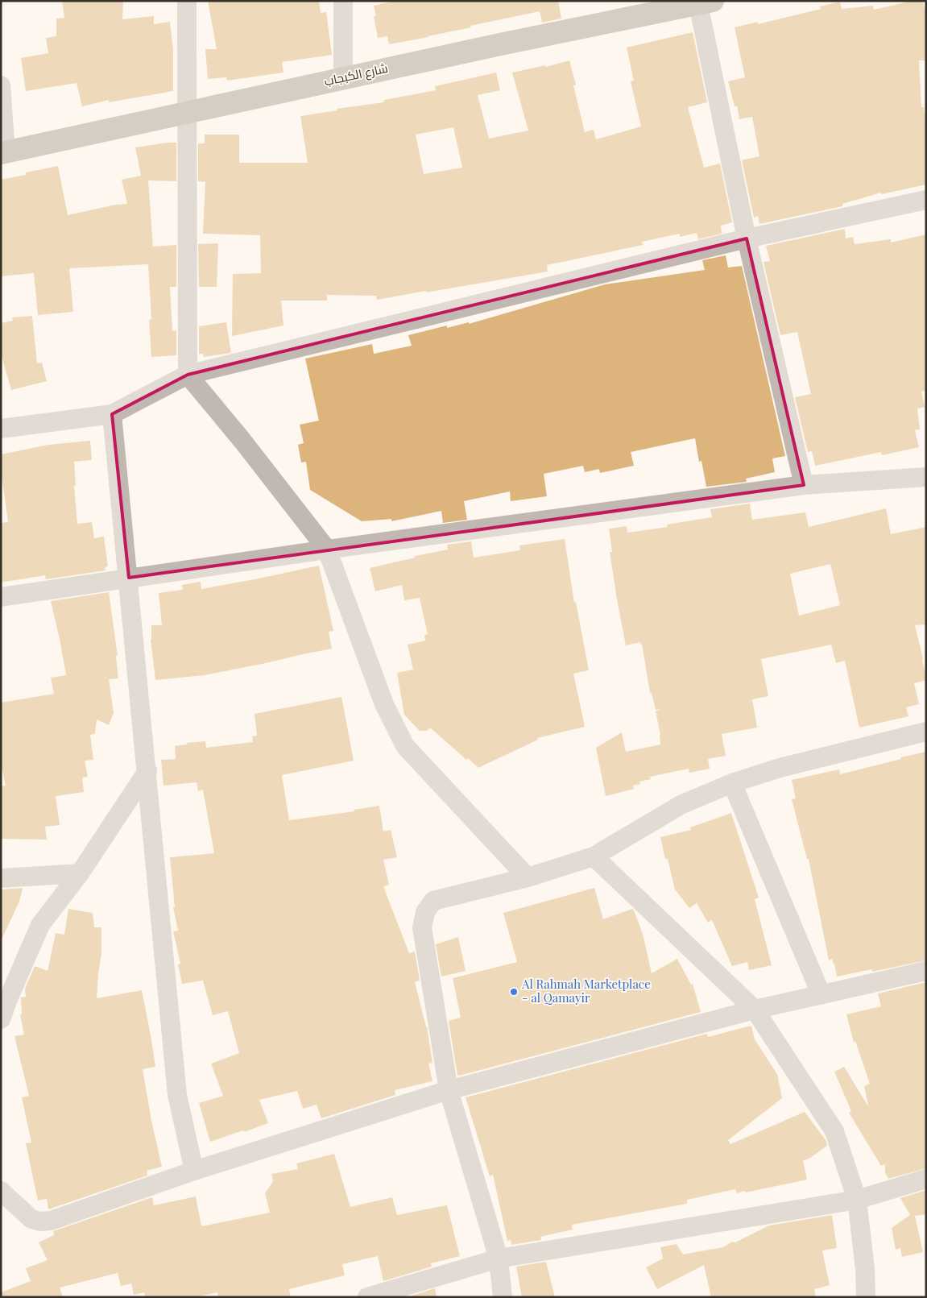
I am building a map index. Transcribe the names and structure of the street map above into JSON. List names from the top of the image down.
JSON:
{
  "streets": {
    "main road": ["شارع الكبجاب"]
  },
  "places": ["Al Rahmah Marketplace - al Qamayir"]
}
